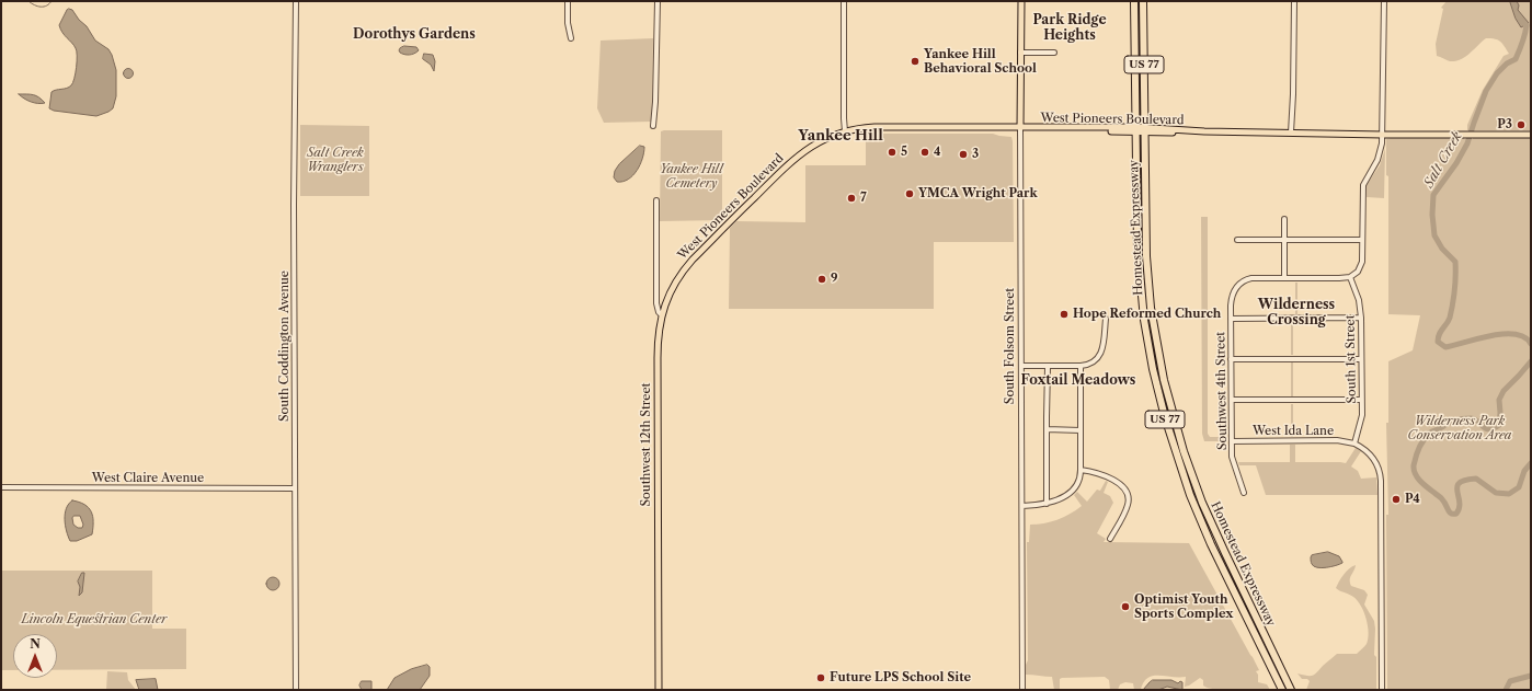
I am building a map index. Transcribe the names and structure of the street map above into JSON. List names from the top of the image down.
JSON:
{
  "streets": {
    "highway": ["US 77", "Homestead Expressway"],
    "main road": ["West Pioneers Boulevard", "South Folsom Street", "Southwest 12th Street"],
    "street": [
      "South Coddington Avenue",
      "South 1st Street",
      "Southwest 4th Street",
      "West Ida Lane",
      "West Claire Avenue"
    ]
  },
  "crossings": [
    ["West Pioneers Boulevard", "Homestead Expressway"],
    ["West Pioneers Boulevard", "South Folsom Street"],
    ["West Pioneers Boulevard", "Southwest 12th Street"],
    ["South Coddington Avenue", "West Claire Avenue"],
    ["South 1st Street", "West Ida Lane"],
    ["Southwest 4th Street", "West Ida Lane"]
  ],
  "districts": [
    "Park Ridge Heights",
    "Dorothys Gardens",
    "Yankee Hill",
    "Wilderness Crossing",
    "Foxtail Meadows"
  ],
  "water": ["Salt Creek"],
  "parks": [
    "Salt Creek Wranglers",
    "Yankee Hill Cemetery",
    "Wilderness Park Conservation Area",
    "Lincoln Equestrian Center"
  ],
  "places": [
    "Yankee Hill Behavioral School",
    "P3",
    "5",
    "4",
    "3",
    "YMCA Wright Park",
    "7",
    "9",
    "Hope Reformed Church",
    "P4",
    "Optimist Youth Sports Complex",
    "Future LPS School Site"
  ],
  "north": "top"
}
